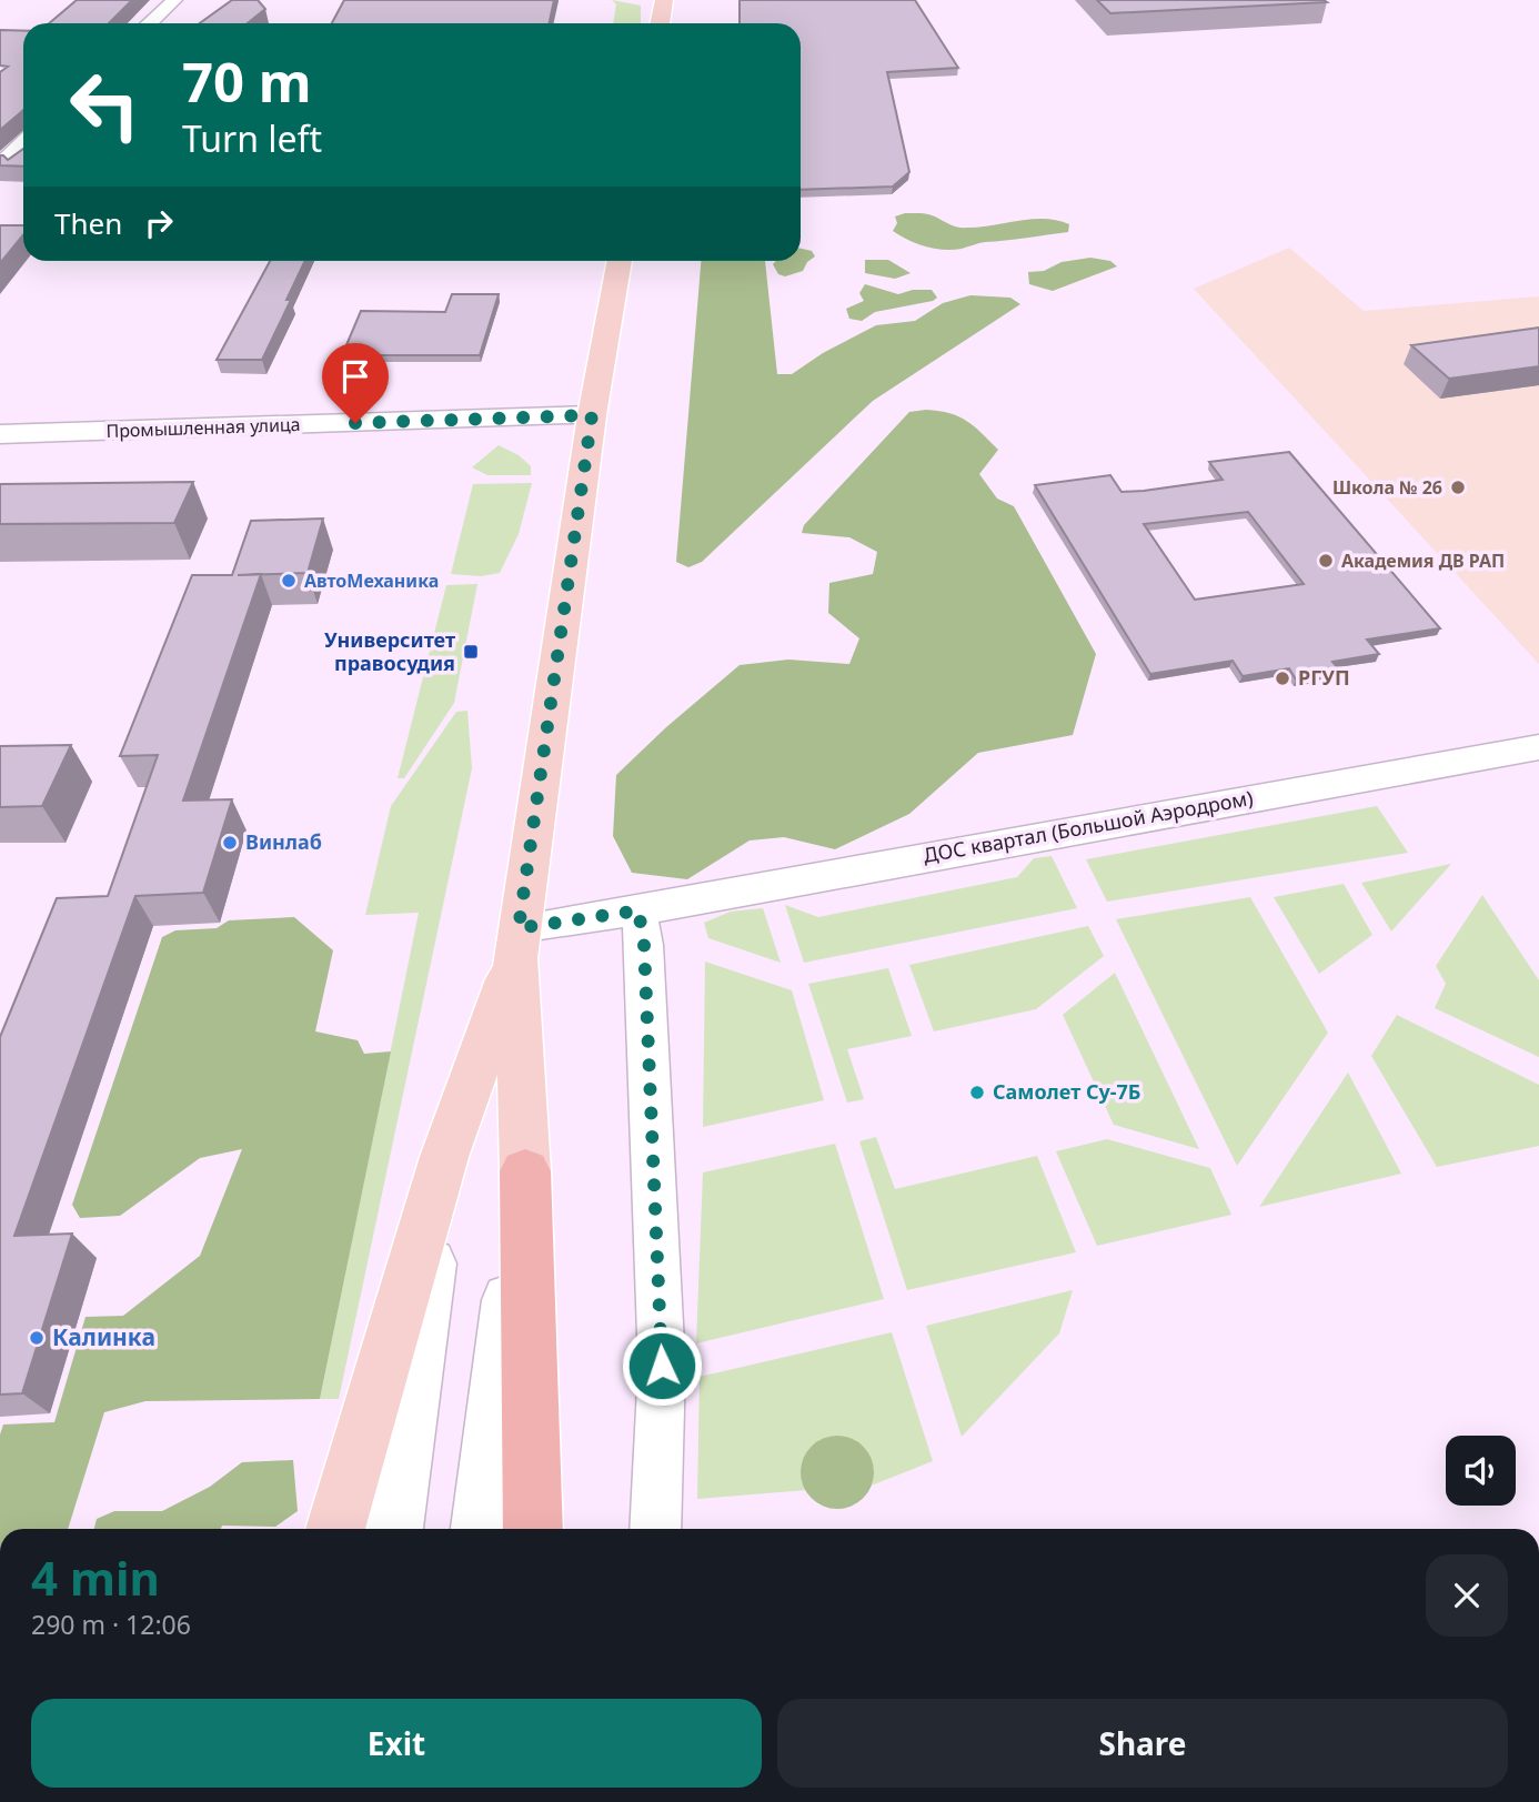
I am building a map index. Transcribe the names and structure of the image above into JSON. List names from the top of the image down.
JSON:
{
  "streets": {
    "street": ["Промышленная улица", "ДОС квартал (Большой Аэродром)"]
  },
  "places": {
    "other": [
      "Школа № 26",
      "Академия ДВ РАП",
      "АвтоМеханика",
      "РГУП",
      "Винлаб",
      "Самолет Су-7Б",
      "Калинка"
    ],
    "transit": ["Университет правосудия"]
  },
  "page": {
    "turn": ["70 m", "Turn left"],
    "then": "Then",
    "heading": ["4 min", "290 m · 12:06"],
    "buttons": ["Exit", "Share"]
  }
}
